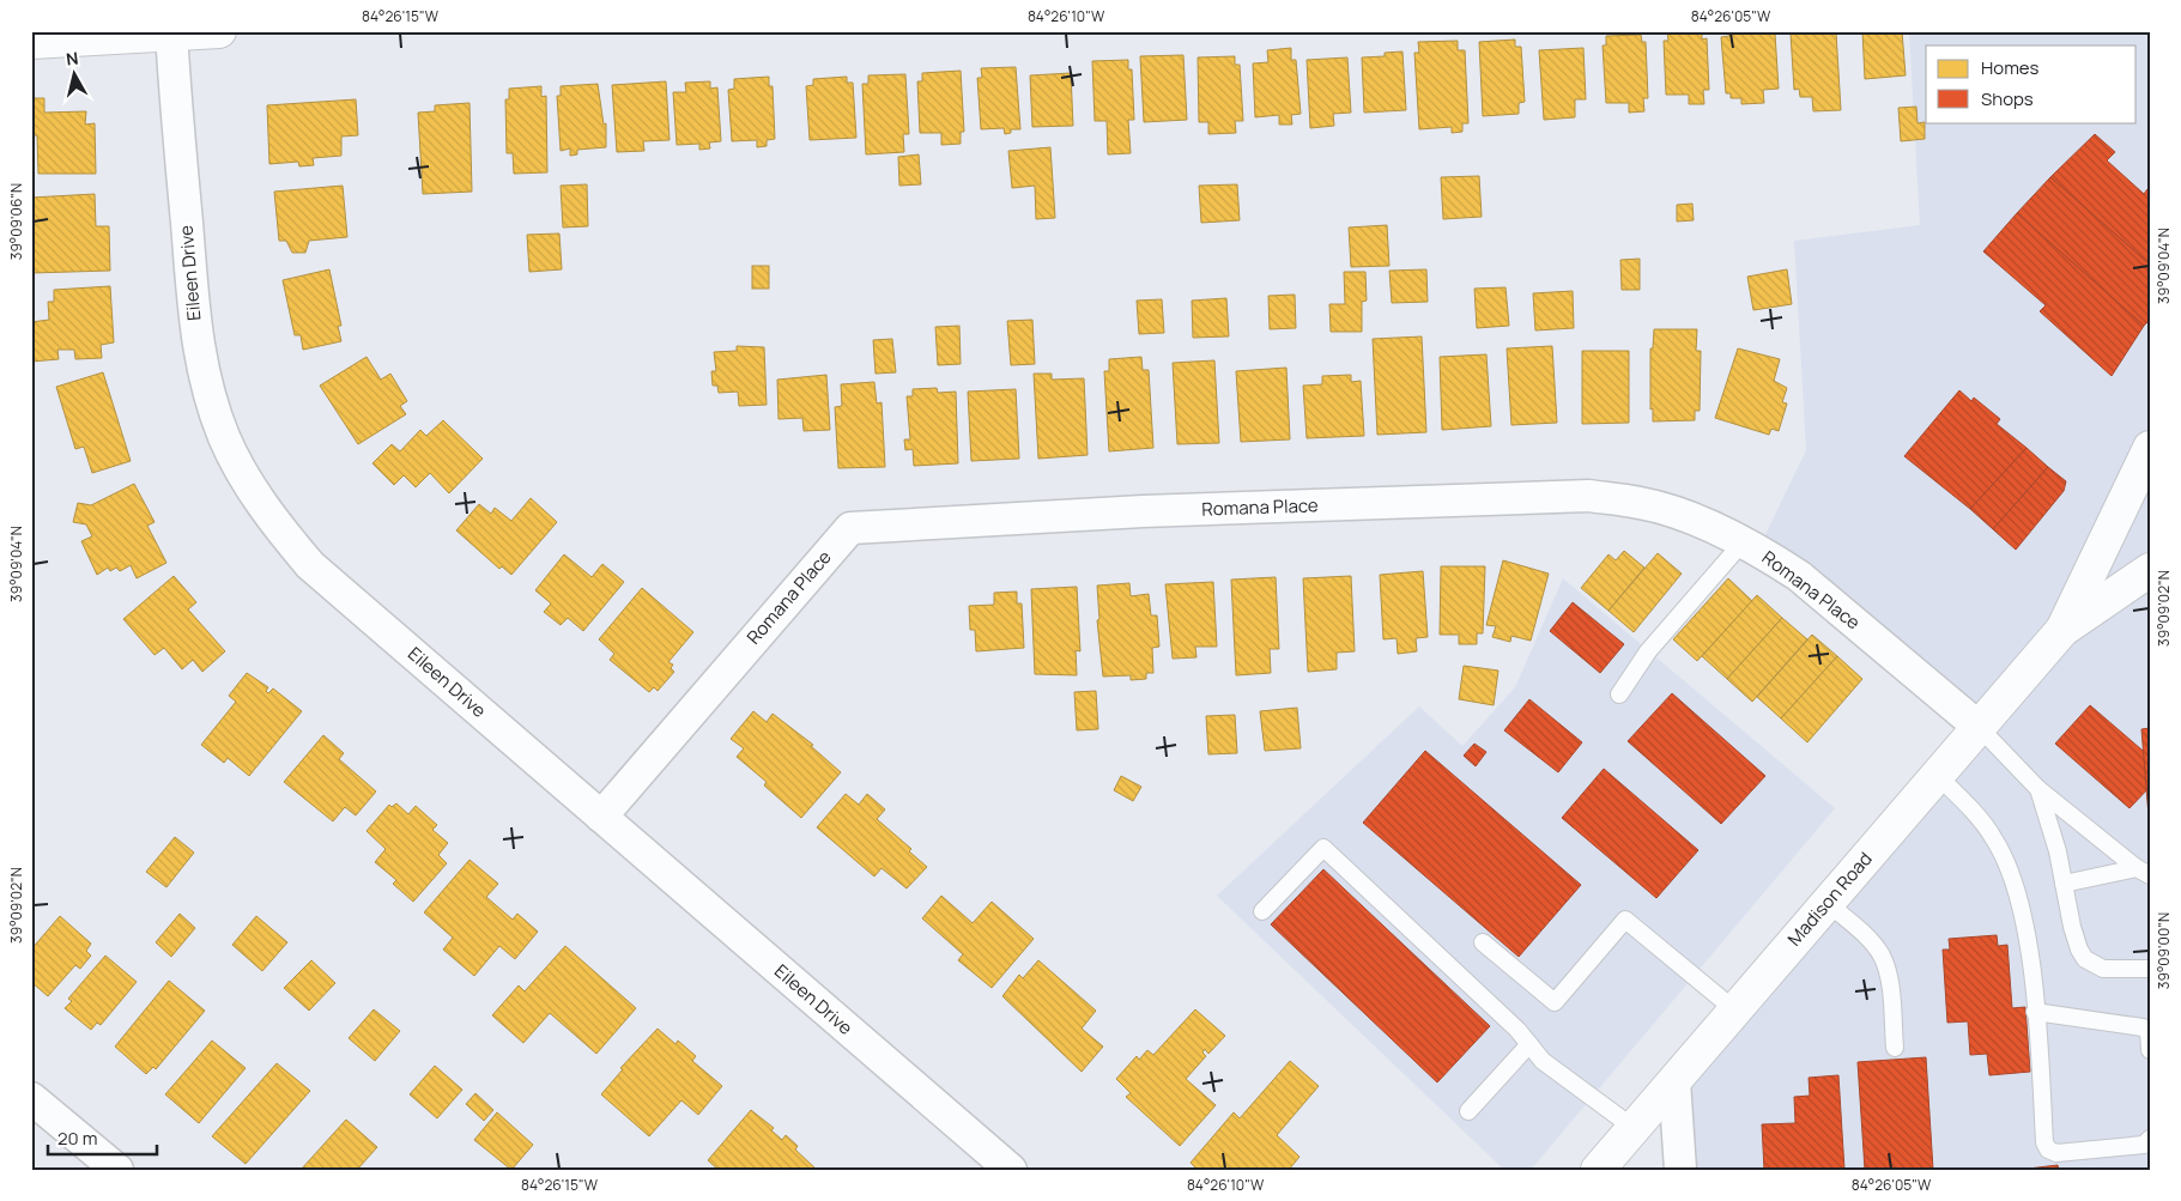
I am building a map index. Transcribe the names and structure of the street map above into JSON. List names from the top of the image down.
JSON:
{
  "streets": {
    "main road": ["Madison Road"],
    "street": ["Eileen Drive", "Romana Place"]
  },
  "crossings": [
    ["Eileen Drive", "Romana Place"],
    ["Romana Place", "Madison Road"]
  ],
  "legend": ["Homes", "Shops"],
  "scale_bar": "20 m",
  "north": "top",
  "coordinates": [
    "84°26'15\"W",
    "84°26'10\"W",
    "84°26'05\"W",
    "39°09'06\"N",
    "39°09'04\"N",
    "39°09'02\"N",
    "39°09'00\"N"
  ]
}
